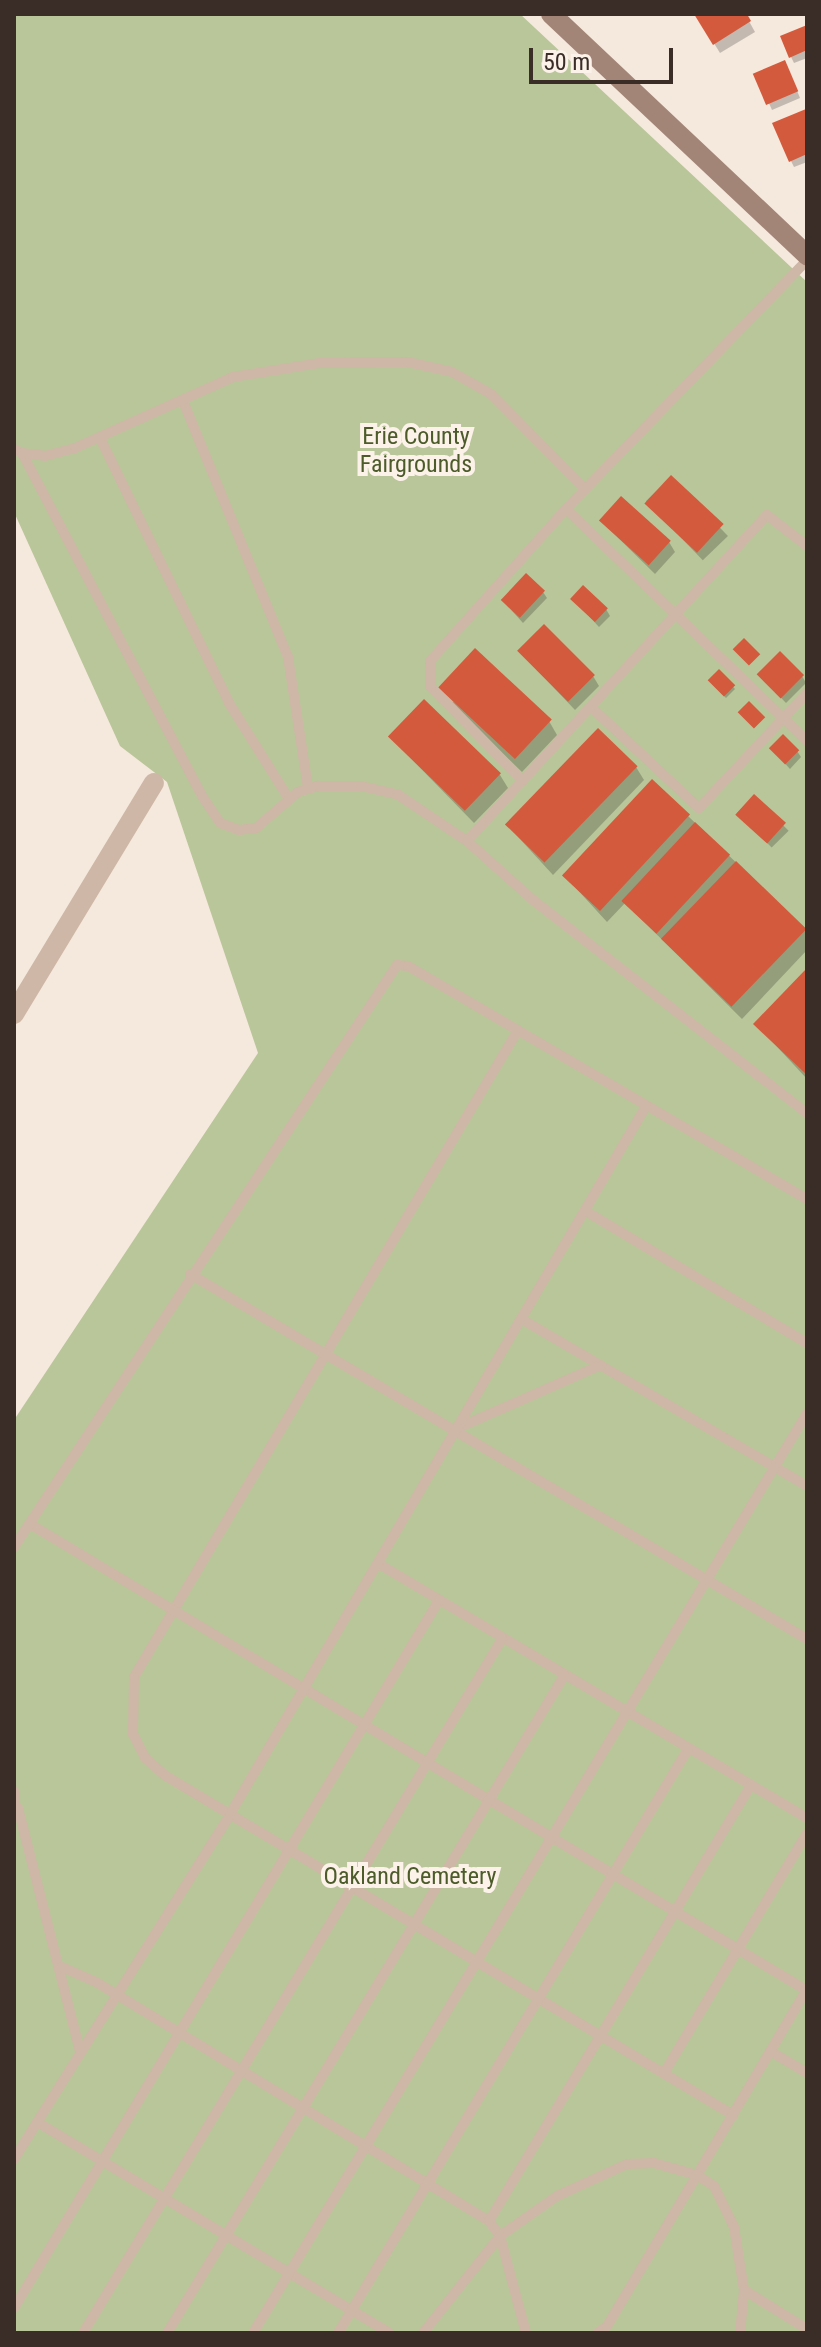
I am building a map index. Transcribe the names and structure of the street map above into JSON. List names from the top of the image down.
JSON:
{
  "parks": ["Erie County Fairgrounds", "Oakland Cemetery"],
  "scale_bar": "50 m"
}
